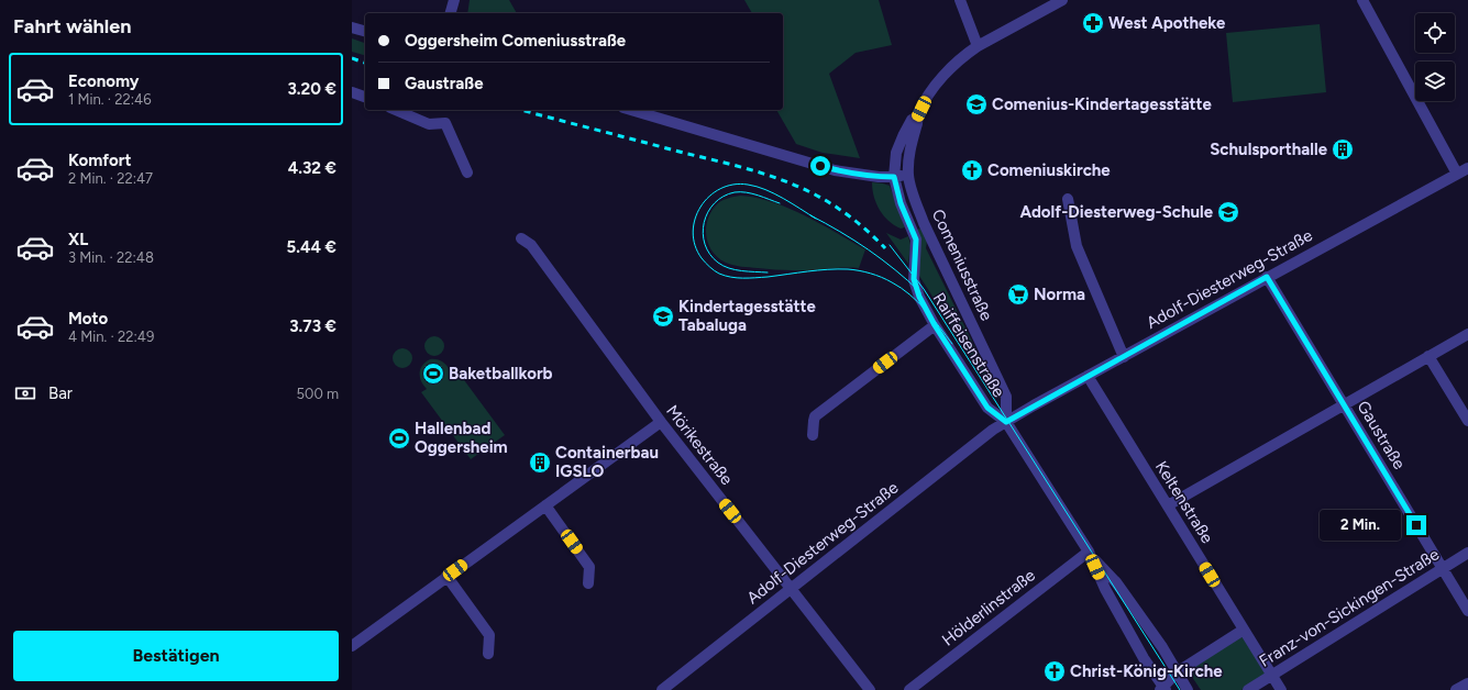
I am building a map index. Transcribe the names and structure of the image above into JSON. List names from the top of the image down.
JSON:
{
  "streets": {
    "street": [
      "Comeniusstraße",
      "Adolf-Diesterweg-Straße",
      "Raiffeisenstraße",
      "Gaustraße",
      "Mörikestraße",
      "Keltenstraße",
      "Hölderlinstraße",
      "Franz-von-Sickingen-Straße"
    ]
  },
  "crossings": [
    ["Comeniusstraße", "Adolf-Diesterweg-Straße"],
    ["Comeniusstraße", "Raiffeisenstraße"],
    ["Adolf-Diesterweg-Straße", "Raiffeisenstraße"],
    ["Adolf-Diesterweg-Straße", "Gaustraße"],
    ["Adolf-Diesterweg-Straße", "Mörikestraße"],
    ["Adolf-Diesterweg-Straße", "Keltenstraße"],
    ["Raiffeisenstraße", "Hölderlinstraße"],
    ["Gaustraße", "Franz-von-Sickingen-Straße"],
    ["Keltenstraße", "Franz-von-Sickingen-Straße"]
  ],
  "places": {
    "pharmacy": ["West Apotheke"],
    "school or university": ["Comenius-Kindertagesstätte", "Adolf-Diesterweg-Schule", "Kindertagesstätte Tabaluga"],
    "building": ["Schulsporthalle", "Containerbau IGSLO"],
    "church": ["Comeniuskirche", "Christ-König-Kirche"],
    "supermarket": ["Norma"],
    "sports": ["Baketballkorb", "Hallenbad Oggersheim"]
  },
  "page": {
    "heading": "Fahrt wählen",
    "banner": ["Oggersheim Comeniusstraße", "Gaustraße"],
    "list": [
      {
        "name": "Economy",
        "note": "1 Min. · 22:46",
        "value": "3.20 €"
      },
      {
        "name": "Komfort",
        "note": "2 Min. · 22:47",
        "value": "4.32 €"
      },
      {
        "name": "XL",
        "note": "3 Min. · 22:48",
        "value": "5.44 €"
      },
      {
        "name": "Moto",
        "note": "4 Min. · 22:49",
        "value": "3.73 €"
      }
    ],
    "pay": ["Bar", "500 m"],
    "bubble": "2 Min.",
    "buttons": "Bestätigen"
  }
}
